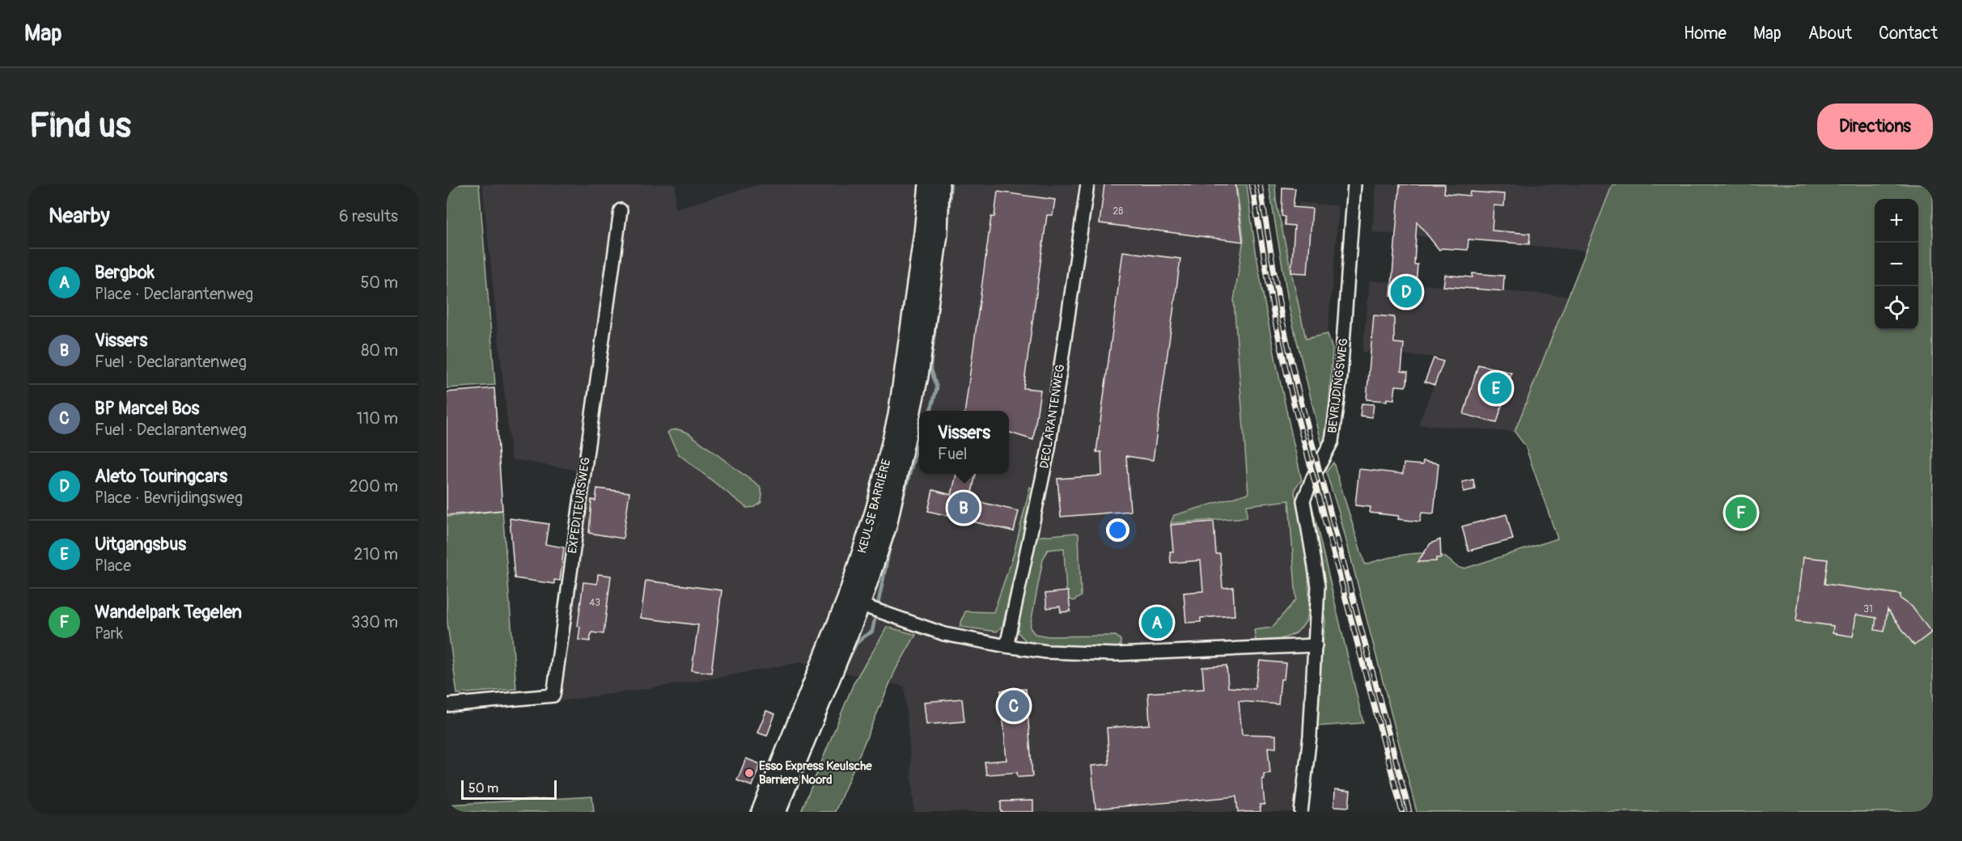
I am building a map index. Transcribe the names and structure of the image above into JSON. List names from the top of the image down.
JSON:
{
  "streets": {
    "main road": ["KEULSE BARRIÈRE"],
    "street": ["BEVRIJDINGSWEG", "DECLARANTENWEG", "EXPEDITEURSWEG"]
  },
  "places": ["Esso Express Keulsche Barriere Noord"],
  "house_numbers": ["28", "43", "31"],
  "scale_bar": "50 m",
  "page": {
    "header": "Map",
    "nav": [
      "Home",
      "Map",
      "About",
      "Contact"
    ],
    "buttons": "Directions",
    "title": "Find us",
    "heading": ["Nearby", "6 results"],
    "map_buttons": ["+", "−"],
    "list": [
      {
        "mark": "A",
        "name": "Bergbok",
        "note": "Place · Declarantenweg",
        "value": "50 m"
      },
      {
        "mark": "B",
        "name": "Vissers",
        "note": "Fuel · Declarantenweg",
        "value": "80 m"
      },
      {
        "mark": "C",
        "name": "BP Marcel Bos",
        "note": "Fuel · Declarantenweg",
        "value": "110 m"
      },
      {
        "mark": "D",
        "name": "Aleto Touringcars",
        "note": "Place · Bevrijdingsweg",
        "value": "200 m"
      },
      {
        "mark": "E",
        "name": "Uitgangsbus",
        "note": "Place",
        "value": "210 m"
      },
      {
        "mark": "F",
        "name": "Wandelpark Tegelen",
        "note": "Park",
        "value": "330 m"
      }
    ],
    "pins": [
      "D",
      "E",
      "B",
      "F",
      "A",
      "C"
    ],
    "popup": ["Vissers", "Fuel"],
    "scale": "50 m"
  }
}
